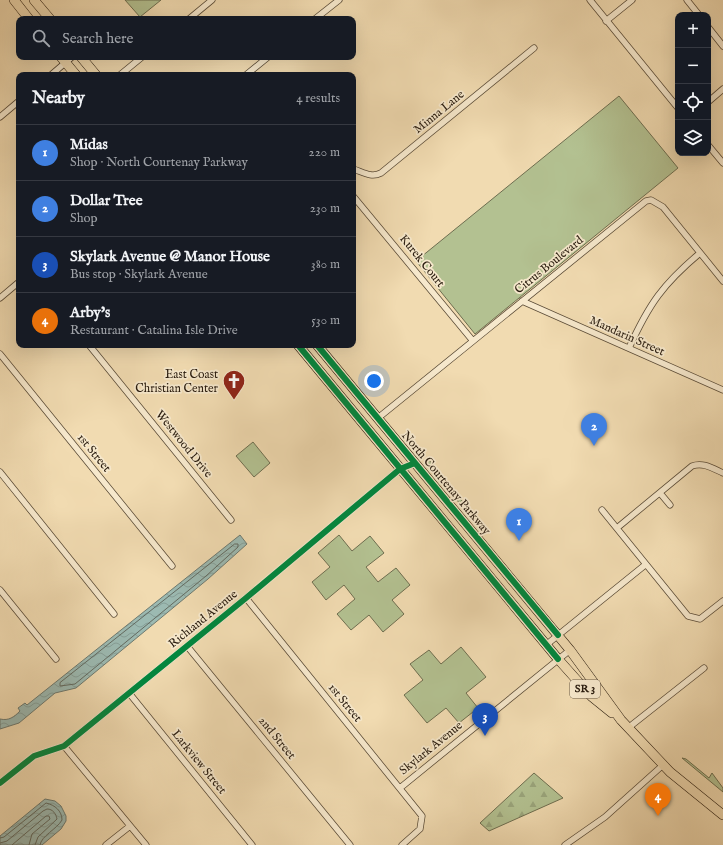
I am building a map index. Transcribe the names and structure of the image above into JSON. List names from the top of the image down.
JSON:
{
  "streets": {
    "main road": ["North Courtenay Parkway", "SR 3"],
    "street": [
      "Minna Lane",
      "Kurek Court",
      "Citrus Boulevard",
      "Mandarin Street",
      "Westwood Drive",
      "1st Street",
      "Richland Avenue",
      "2nd Street",
      "Skylark Avenue",
      "Larkview Street"
    ]
  },
  "crossings": [
    ["Kurek Court", "Citrus Boulevard"],
    ["Citrus Boulevard", "Mandarin Street"],
    ["Citrus Boulevard", "North Courtenay Parkway"],
    ["1st Street", "Richland Avenue"],
    ["1st Street", "Skylark Avenue"],
    ["North Courtenay Parkway", "Richland Avenue"],
    ["North Courtenay Parkway", "Skylark Avenue"],
    ["Richland Avenue", "2nd Street"],
    ["Richland Avenue", "Larkview Street"]
  ],
  "places": {
    "church": ["East Coast Christian Center"]
  },
  "page": {
    "map_buttons": ["+", "−"],
    "search": "Search here",
    "heading": ["Nearby", "4 results"],
    "list": [
      {
        "mark": "1",
        "name": "Midas",
        "note": "Shop · North Courtenay Parkway",
        "value": "220 m"
      },
      {
        "mark": "2",
        "name": "Dollar Tree",
        "note": "Shop",
        "value": "230 m"
      },
      {
        "mark": "3",
        "name": "Skylark Avenue @ Manor House",
        "note": "Bus stop · Skylark Avenue",
        "value": "380 m"
      },
      {
        "mark": "4",
        "name": "Arby's",
        "note": "Restaurant · Catalina Isle Drive",
        "value": "530 m"
      }
    ],
    "pins": [
      "2",
      "1",
      "3",
      "4"
    ]
  }
}
